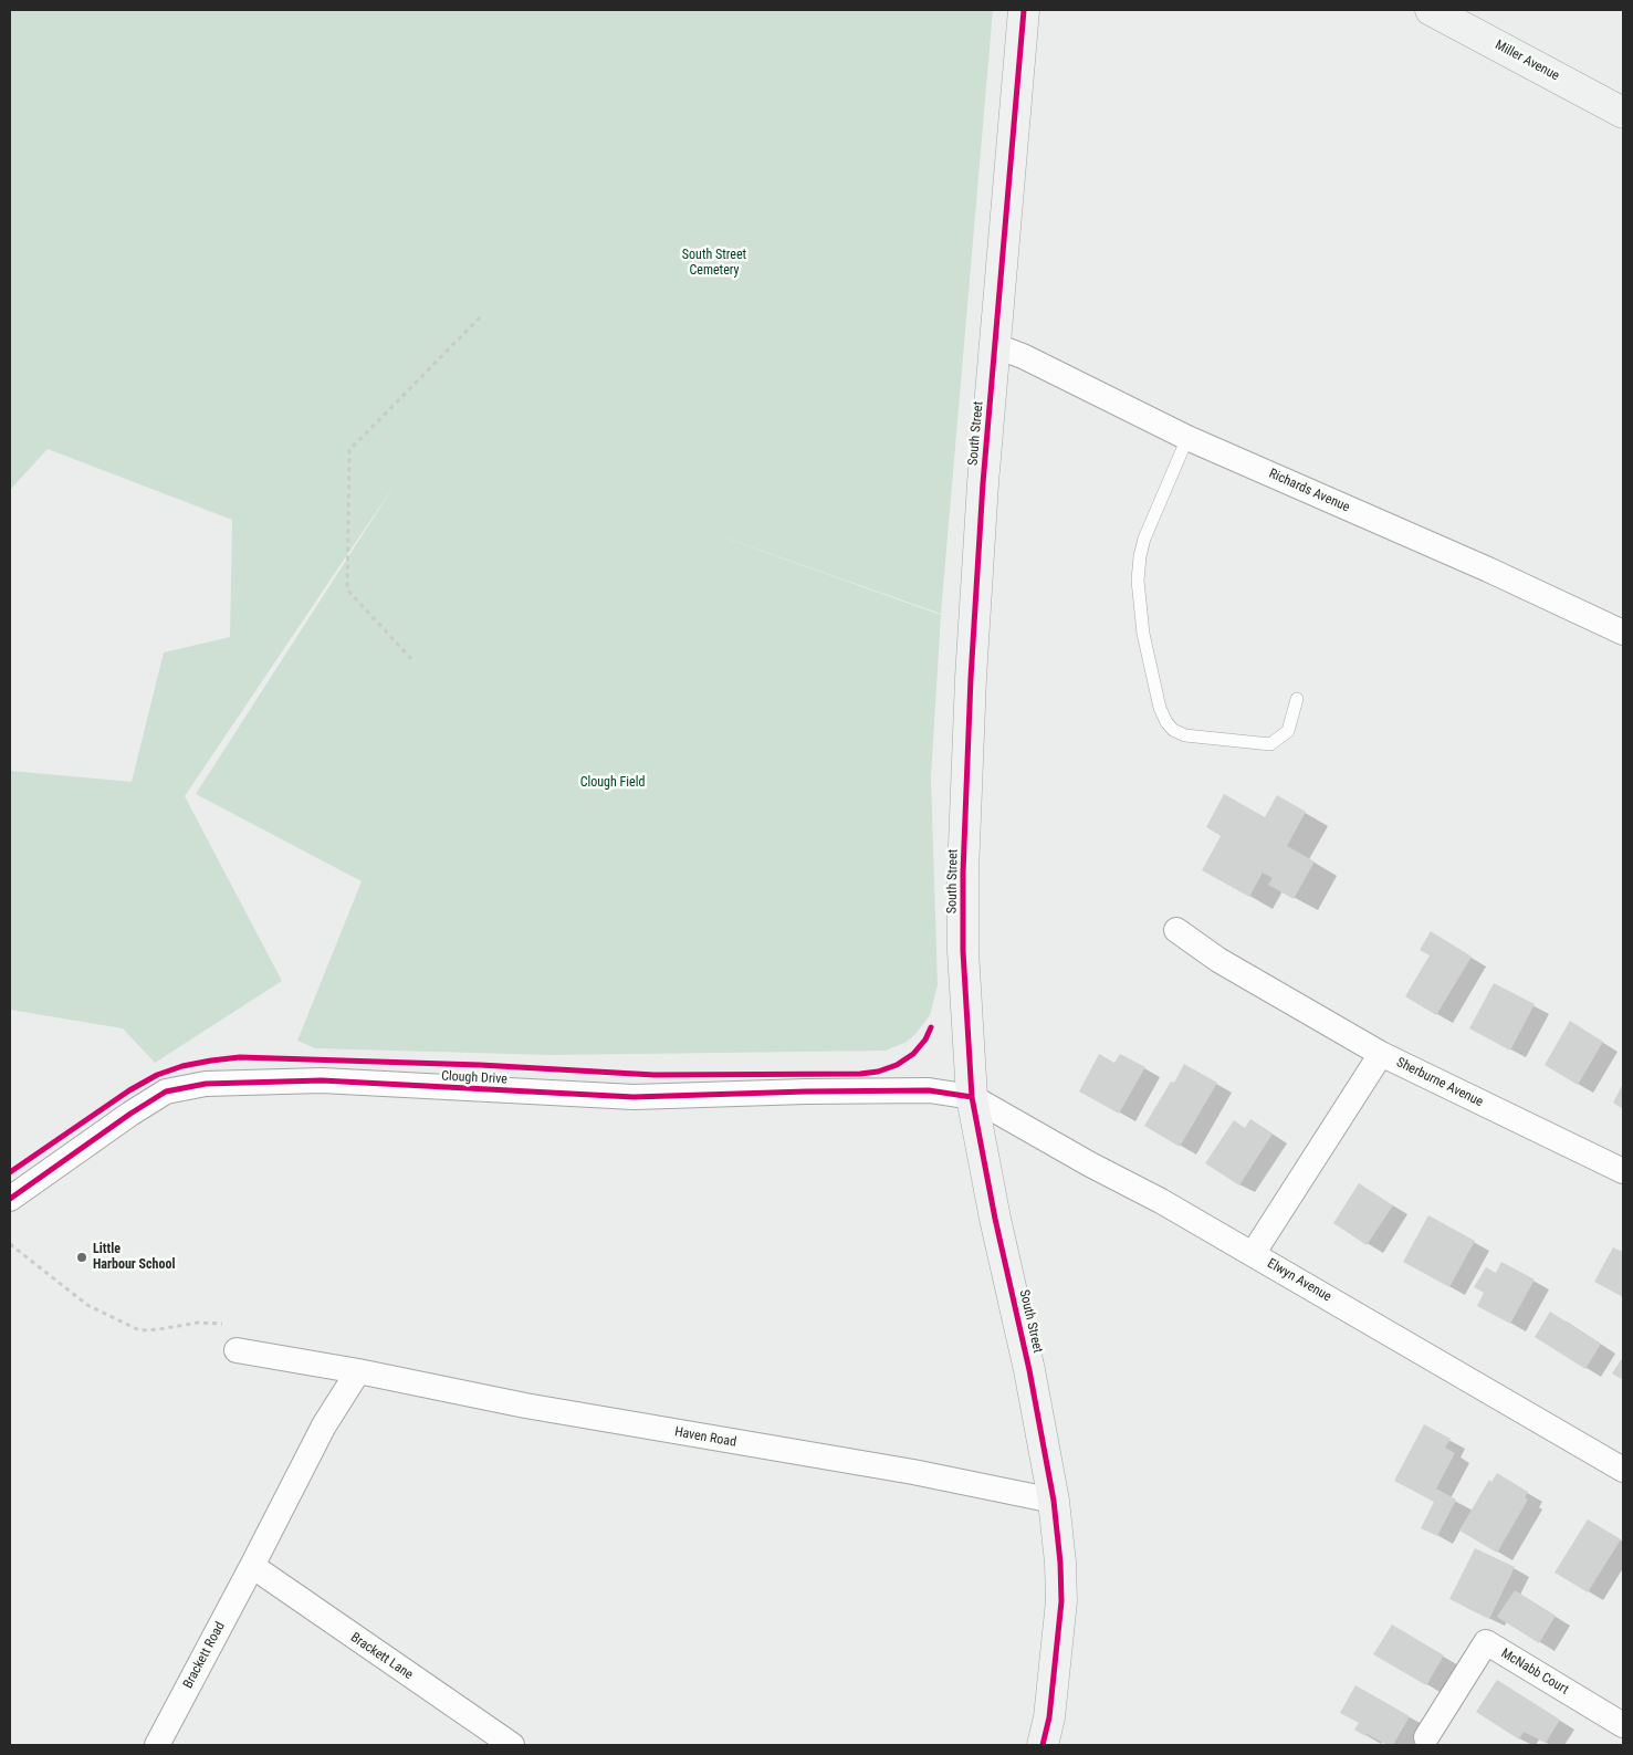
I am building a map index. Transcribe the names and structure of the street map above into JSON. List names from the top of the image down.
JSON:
{
  "streets": {
    "street": [
      "Miller Avenue",
      "South Street",
      "Richards Avenue",
      "Clough Drive",
      "Sherburne Avenue",
      "Elwyn Avenue",
      "Haven Road",
      "Brackett Road",
      "Brackett Lane",
      "McNabb Court"
    ]
  },
  "crossings": [
    ["South Street", "Richards Avenue"],
    ["South Street", "Clough Drive"],
    ["South Street", "Elwyn Avenue"],
    ["South Street", "Haven Road"],
    ["Clough Drive", "Elwyn Avenue"],
    ["Sherburne Avenue", "Elwyn Avenue"],
    ["Brackett Road", "Brackett Lane"]
  ],
  "parks": ["South Street Cemetery", "Clough Field"],
  "places": ["Little Harbour School"]
}
